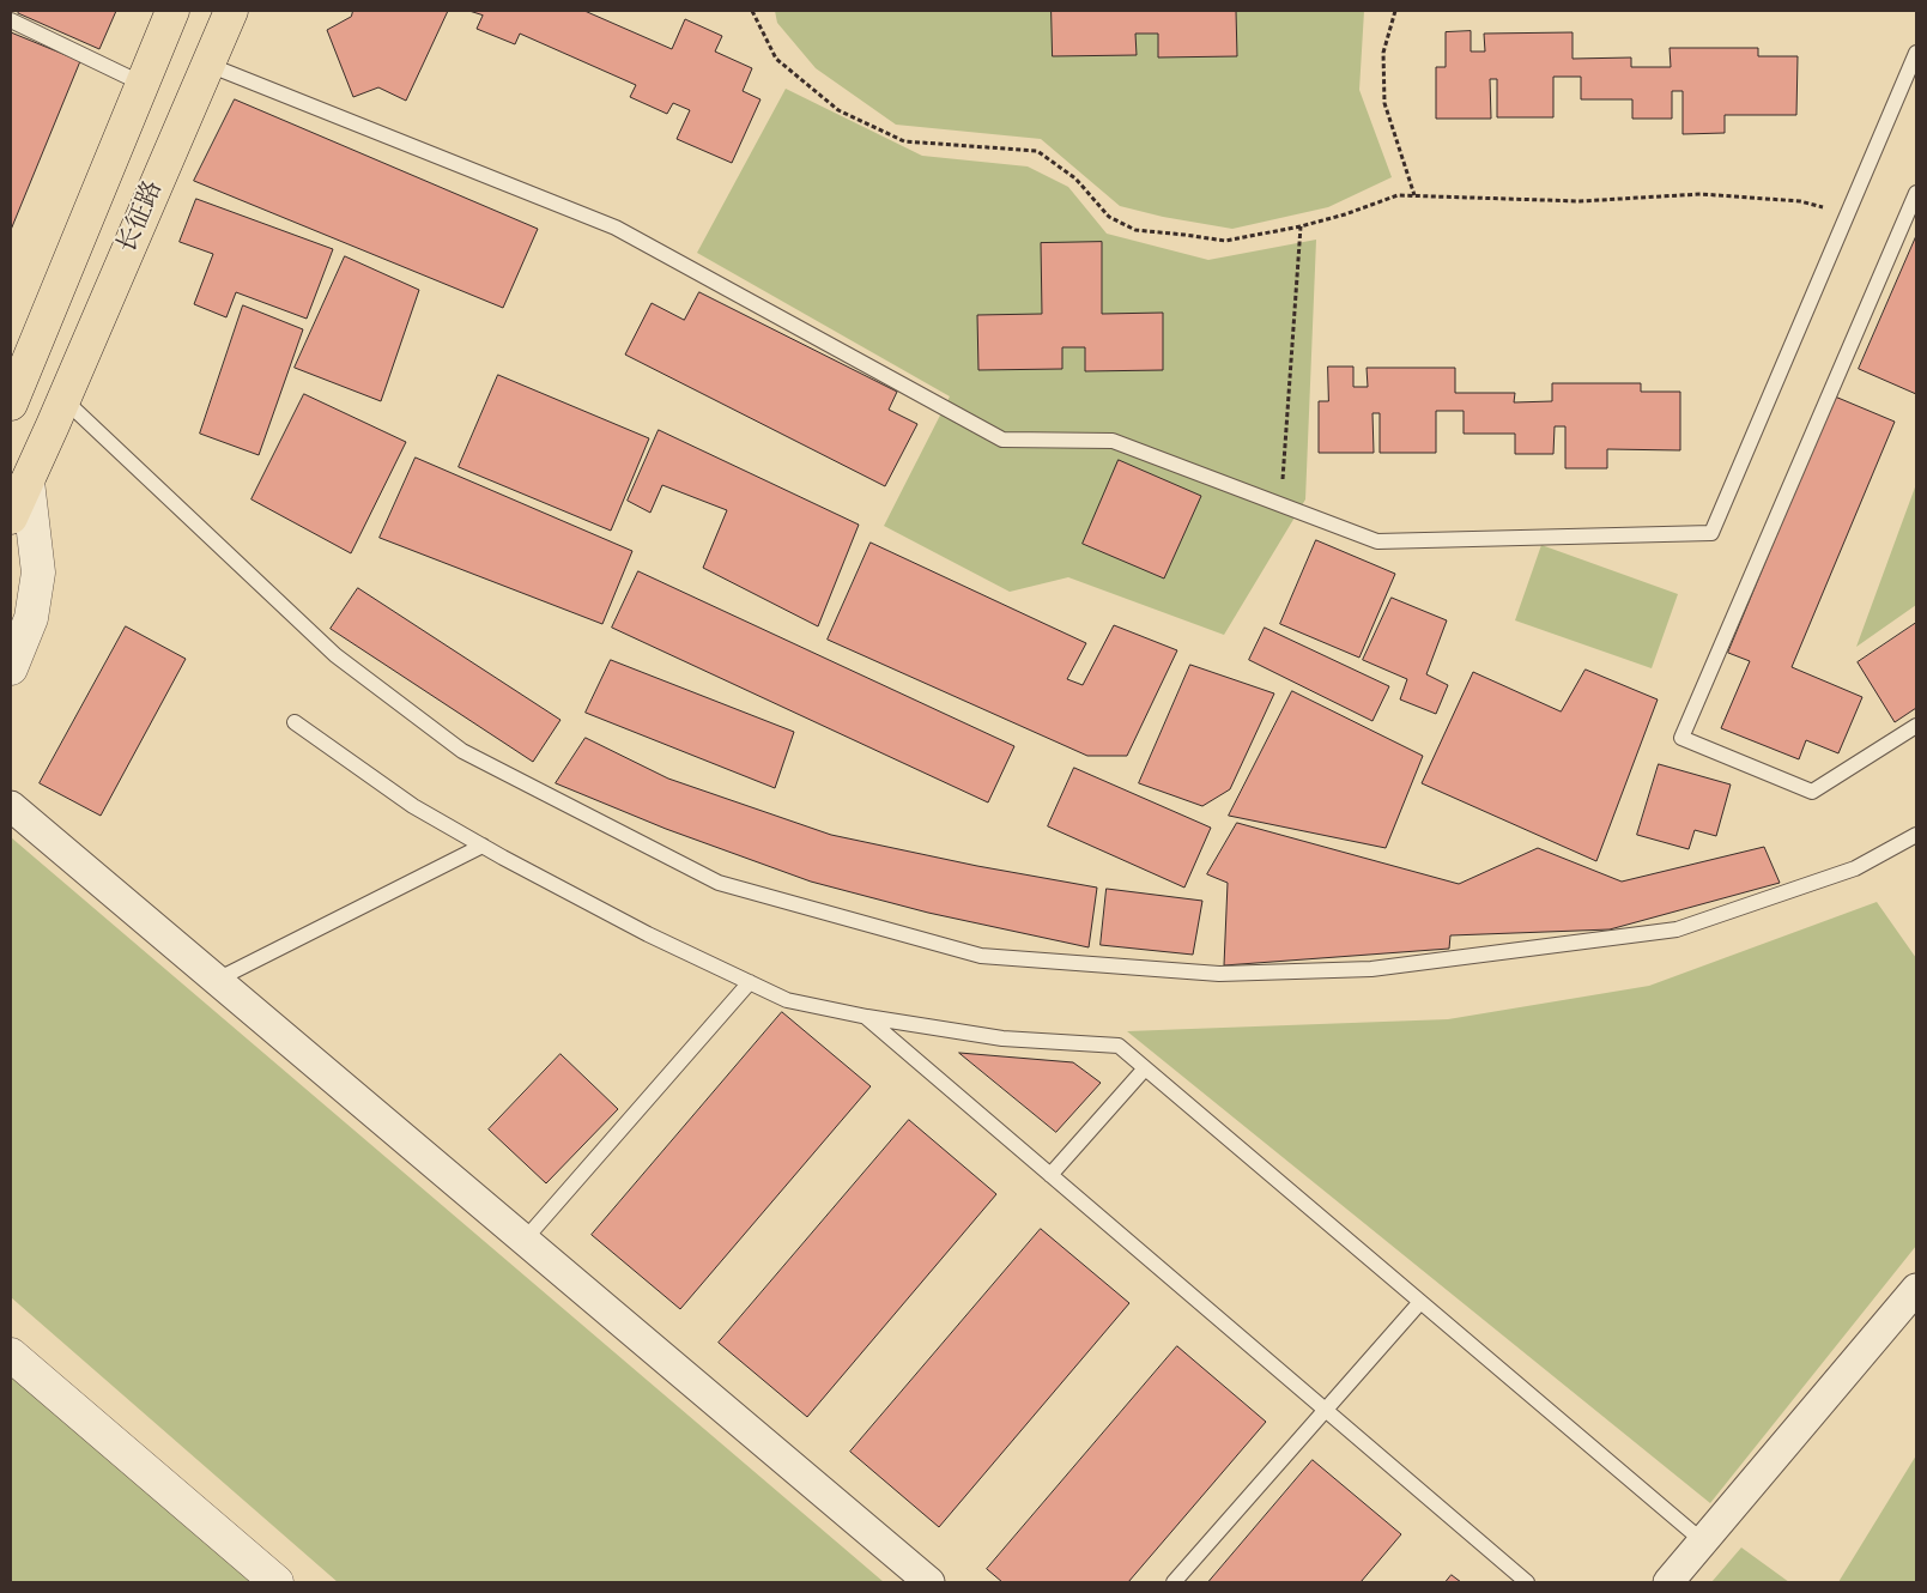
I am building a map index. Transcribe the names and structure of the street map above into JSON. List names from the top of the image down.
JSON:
{
  "streets": {
    "main road": ["长征路"]
  }
}
